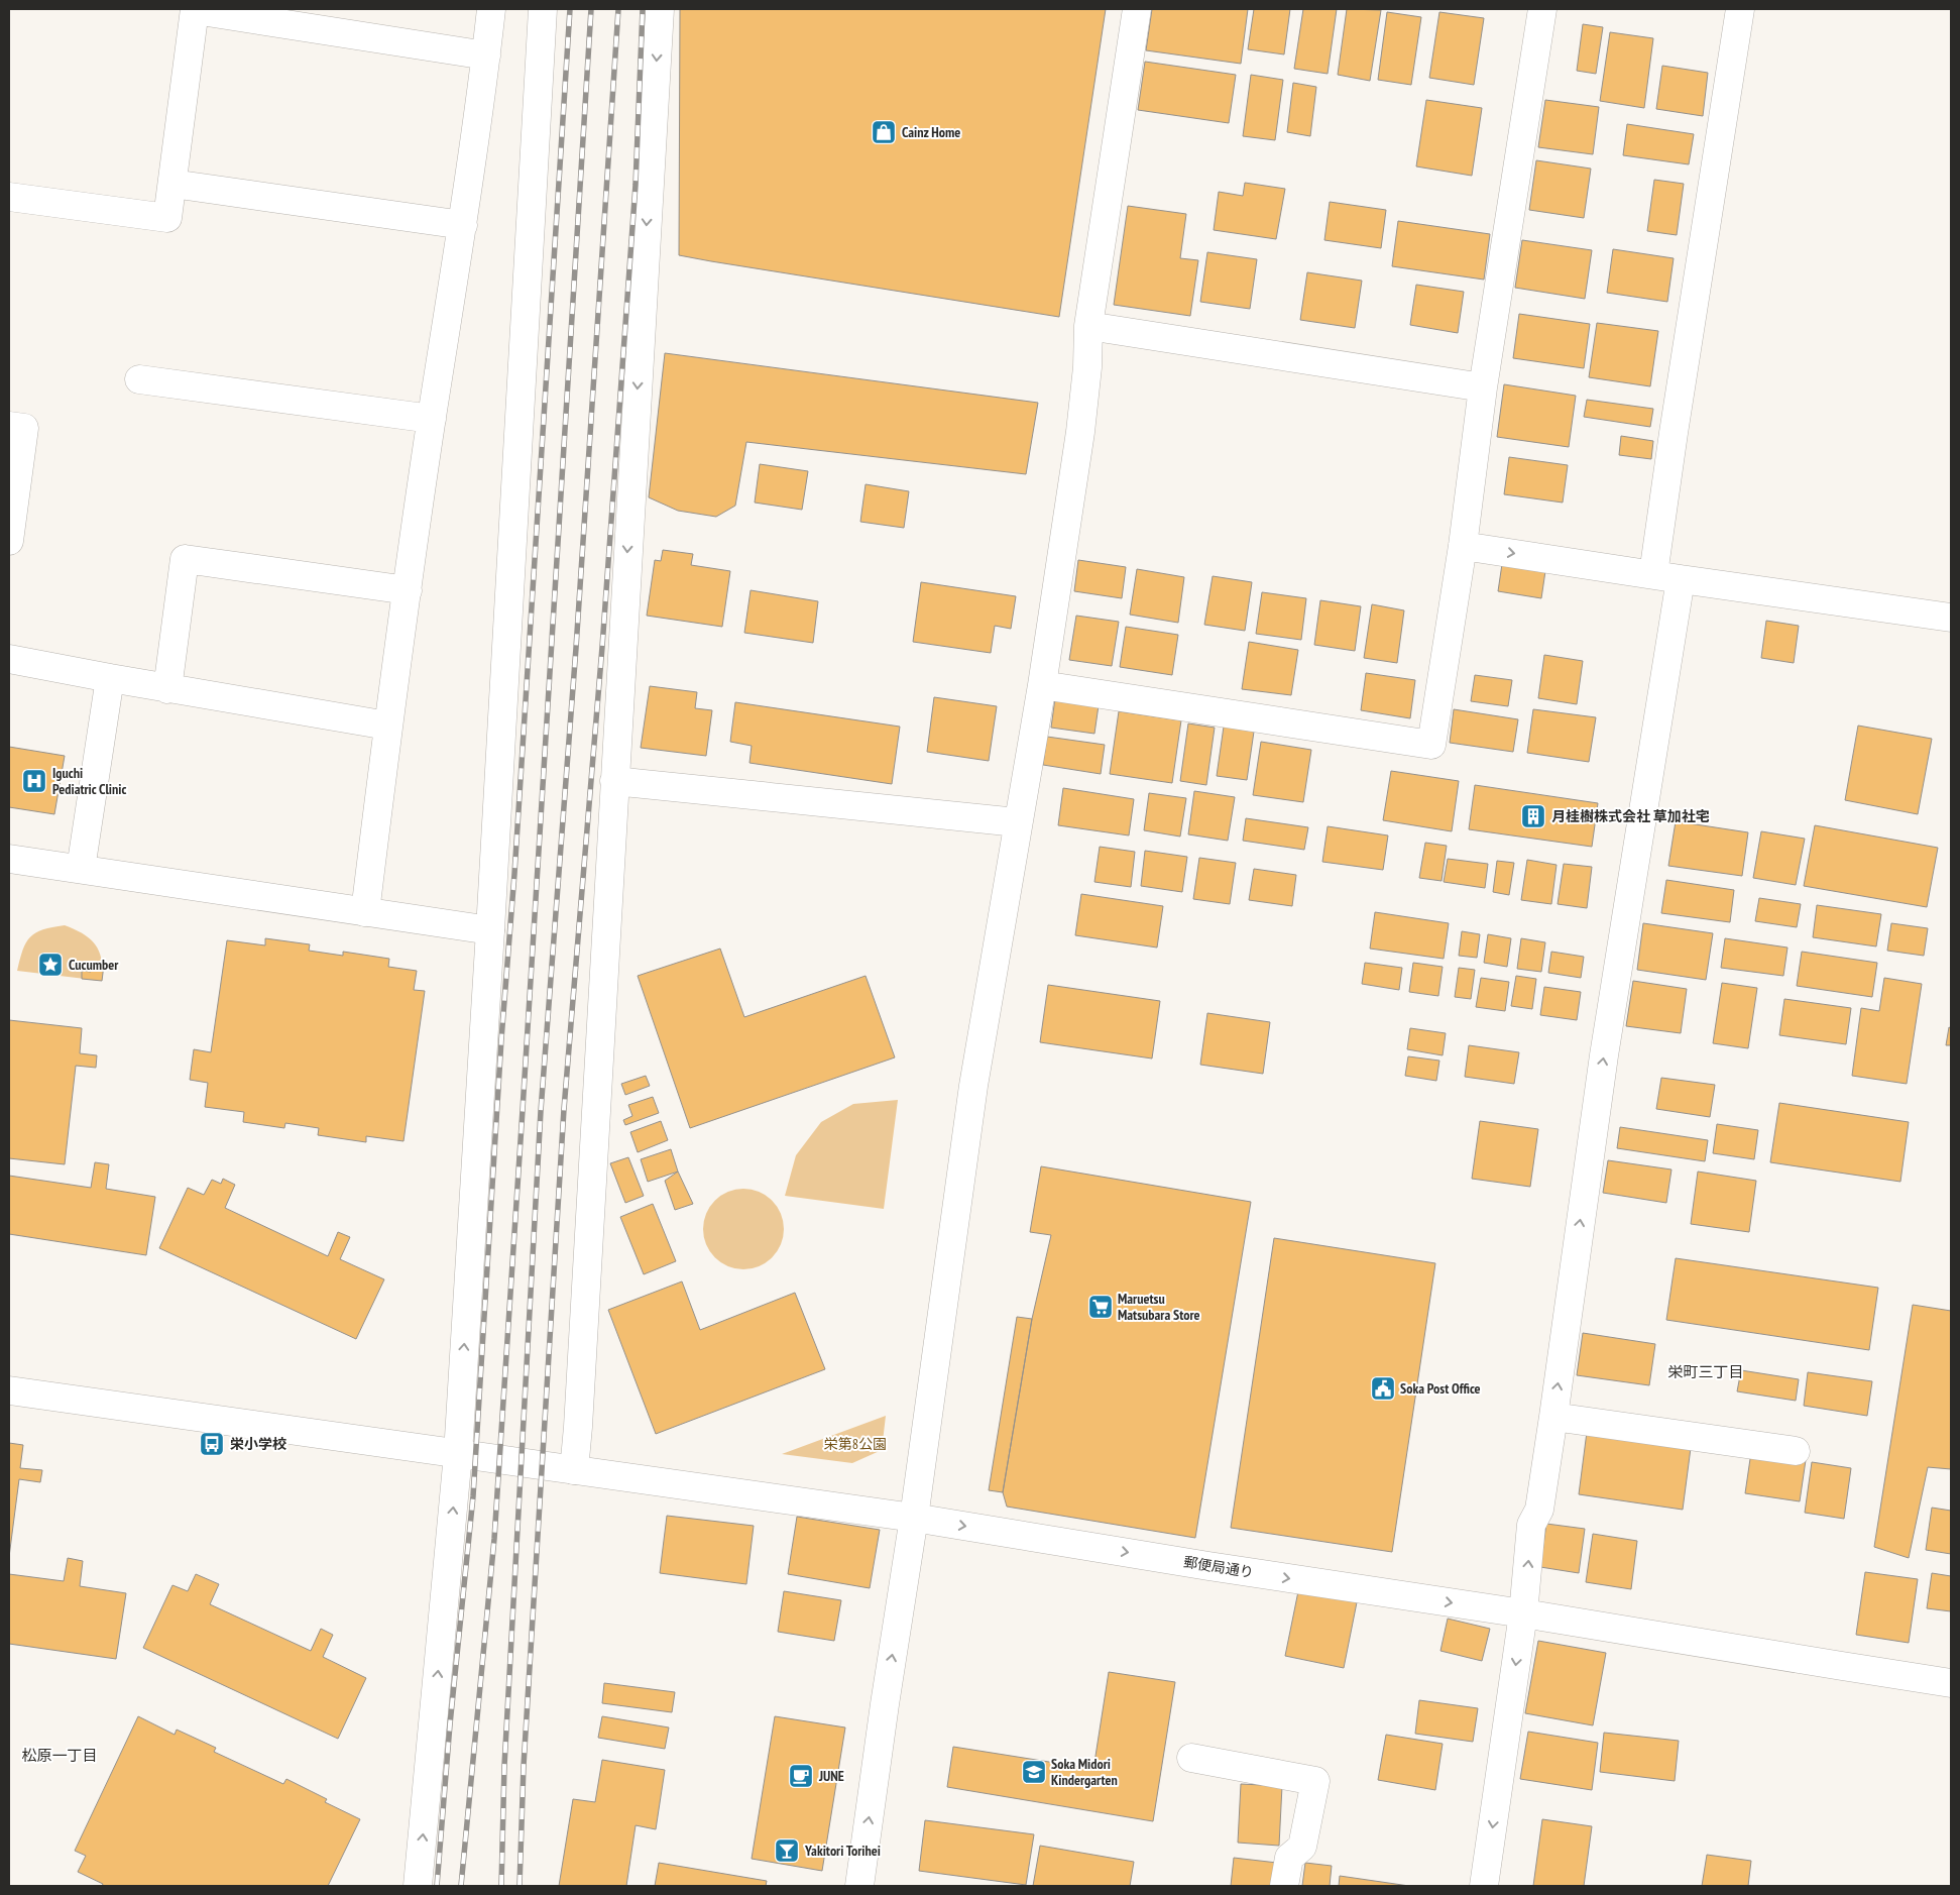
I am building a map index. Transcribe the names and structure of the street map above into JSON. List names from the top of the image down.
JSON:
{
  "streets": {
    "street": ["郵便局通り"]
  },
  "districts": ["栄町三丁目", "松原一丁目"],
  "parks": ["栄第8公園"],
  "places": {
    "shop": ["Cainz Home"],
    "hospital": ["Iguchi Pediatric Clinic"],
    "building": ["月桂樹株式会社 草加社宅"],
    "place": ["Cucumber"],
    "supermarket": ["Maruetsu Matsubara Store"],
    "public building": ["Soka Post Office"],
    "bus stop": ["栄小学校"],
    "school or university": ["Soka Midori Kindergarten"],
    "cafe": ["JUNE"],
    "bar": ["Yakitori Torihei"]
  }
}
